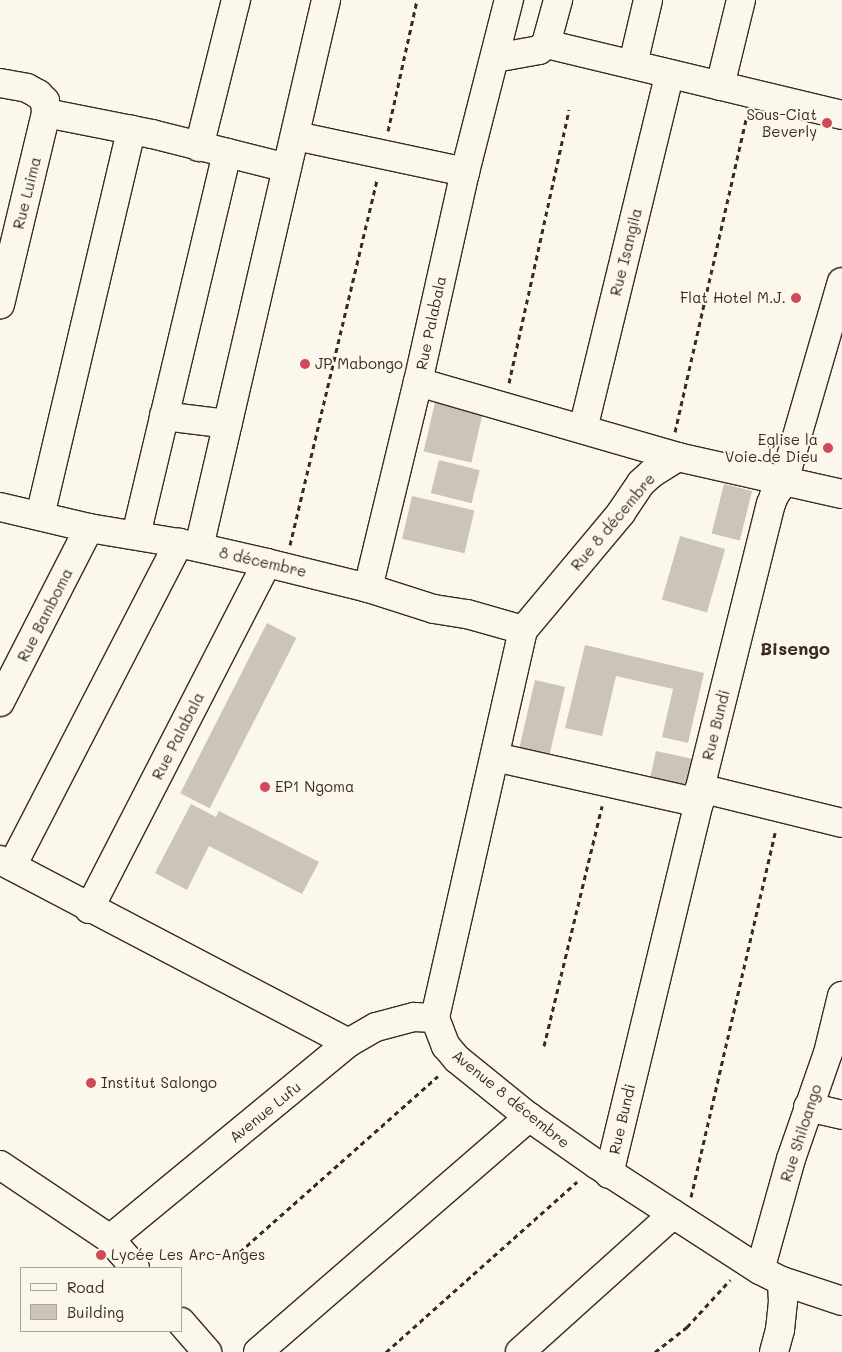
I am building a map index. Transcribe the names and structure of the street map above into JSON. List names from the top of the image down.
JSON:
{
  "streets": {
    "street": [
      "Rue Luima",
      "Rue Isangila",
      "Rue Palabala",
      "Rue 8 décembre",
      "8 décembre",
      "Rue Bamboma",
      "Rue Bundi",
      "Avenue 8 décembre",
      "Avenue Lufu",
      "Rue Shiloango"
    ]
  },
  "crossings": [
    ["Rue Palabala", "8 décembre"],
    ["Rue 8 décembre", "8 décembre"],
    ["8 décembre", "Rue Bamboma"],
    ["Rue Bundi", "Avenue 8 décembre"],
    ["Avenue 8 décembre", "Avenue Lufu"],
    ["Avenue 8 décembre", "Rue Shiloango"]
  ],
  "districts": ["Bisengo"],
  "places": [
    "Sous-Ciat Beverly",
    "Flat Hotel M.J.",
    "JP Mabongo",
    "Eglise la Voie de Dieu",
    "EP1 Ngoma",
    "Institut Salongo",
    "Lycée Les Arc-Anges"
  ],
  "legend": ["Road", "Building"]
}
